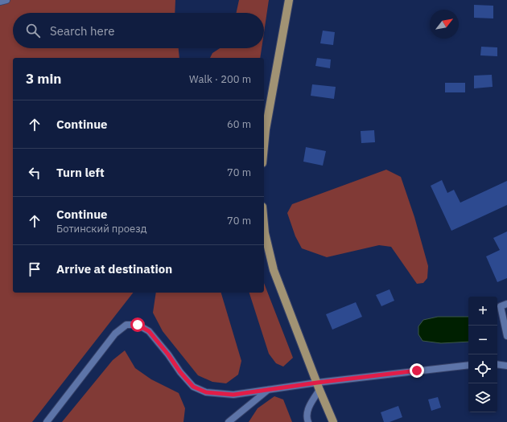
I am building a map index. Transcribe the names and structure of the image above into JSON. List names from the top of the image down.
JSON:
{
  "north": "top right",
  "page": {
    "search": "Search here",
    "heading": ["3 min", "Walk · 200 m"],
    "list": [
      ["Continue", "60 m"],
      ["Turn left", "70 m"],
      ["Continue", "Ботинский проезд", "70 m"],
      "Arrive at destination"
    ],
    "map_buttons": ["+", "−"]
  }
}
